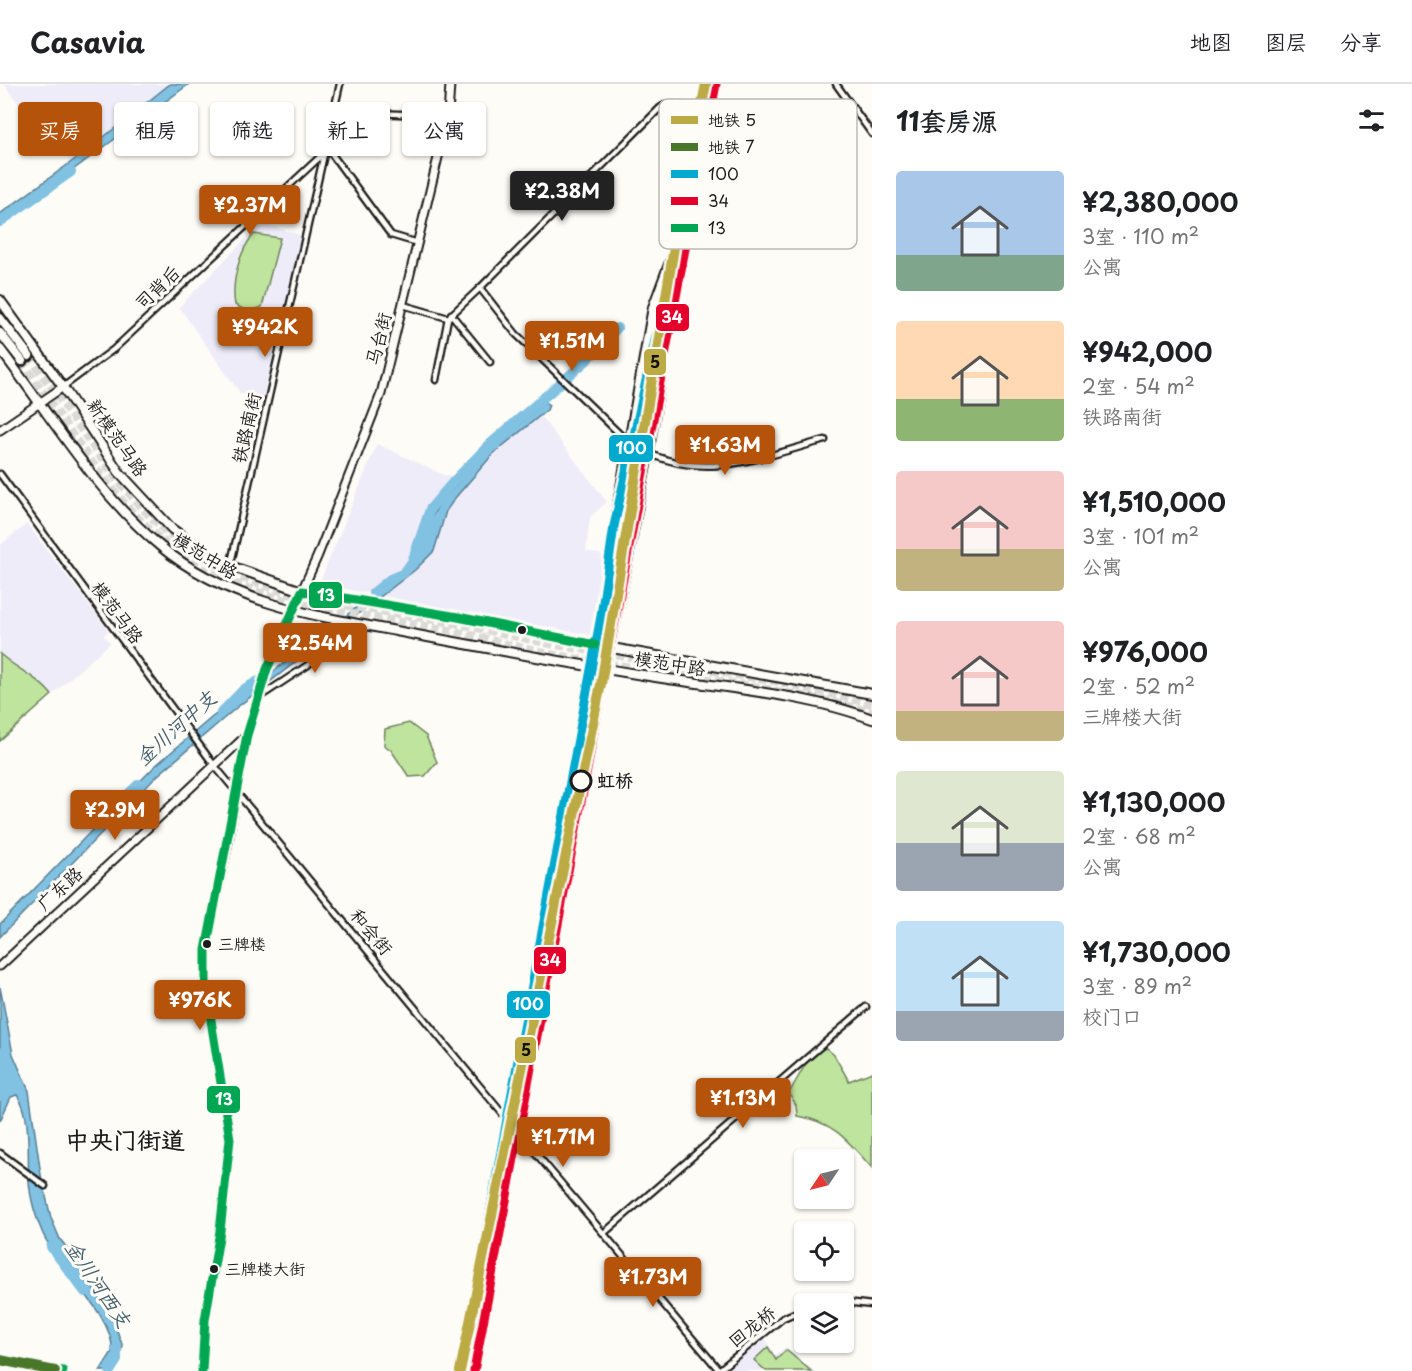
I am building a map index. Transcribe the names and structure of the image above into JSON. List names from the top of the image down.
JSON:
{
  "streets": {
    "main road": ["新模范马路", "模范中路"],
    "street": [
      "司背后",
      "马台街",
      "铁路南街",
      "模范马路",
      "广东路",
      "和会街",
      "回龙桥"
    ]
  },
  "crossings": [
    ["司背后", "新模范马路"],
    ["马台街", "新模范马路"],
    ["马台街", "模范中路"],
    ["铁路南街", "新模范马路"],
    ["新模范马路", "模范中路"],
    ["模范马路", "广东路"],
    ["模范马路", "和会街"],
    ["广东路", "和会街"],
    ["和会街", "回龙桥"]
  ],
  "districts": ["中央门街道"],
  "water": ["金川河中支", "金川河西支"],
  "places": ["虹桥", "三牌楼", "三牌楼大街"],
  "lines": [
    "metro line 5",
    "transit line 100",
    "transit line 34",
    "transit line 13",
    "metro line 7"
  ],
  "legend": [
    "地铁 5",
    "地铁 7",
    "100",
    "34",
    "13"
  ],
  "north": "bottom left",
  "page": {
    "header": "Casavia",
    "nav": ["地图", "图层", "分享"],
    "heading": "11套房源",
    "chip": [
      "买房",
      "租房",
      "筛选",
      "新上",
      "公寓"
    ],
    "list": [
      {
        "name": "¥2,380,000",
        "note": "3室 · 110 m² · 公寓"
      },
      {
        "name": "¥942,000",
        "note": "2室 · 54 m² · 铁路南街"
      },
      {
        "name": "¥1,510,000",
        "note": "3室 · 101 m² · 公寓"
      },
      {
        "name": "¥976,000",
        "note": "2室 · 52 m² · 三牌楼大街"
      },
      {
        "name": "¥1,130,000",
        "note": "2室 · 68 m² · 公寓"
      },
      {
        "name": "¥1,730,000",
        "note": "3室 · 89 m² · 校门口"
      }
    ],
    "price": [
      "¥2.38M",
      "¥2.37M",
      "¥942K",
      "¥1.51M",
      "¥1.63M",
      "¥2.54M",
      "¥2.9M",
      "¥976K",
      "¥1.13M",
      "¥1.71M",
      "¥1.73M"
    ]
  }
}
